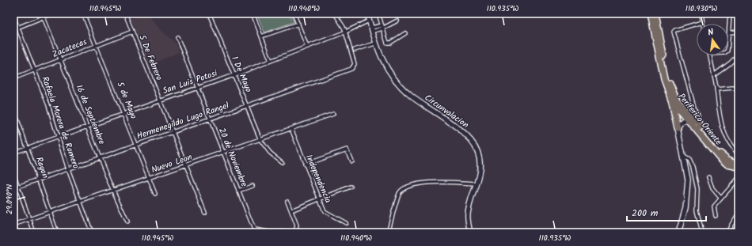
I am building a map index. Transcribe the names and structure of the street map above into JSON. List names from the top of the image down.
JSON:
{
  "streets": {
    "highway": ["Periferico Oriente"],
    "street": [
      "Zacatecas",
      "5 De Febrero",
      "1 De Mayo",
      "San Luis Potosi",
      "5 de Mayo",
      "Circunvalacion",
      "16 de Septiembre",
      "Hermenegildo Lugo Rangel",
      "Rafaela Morera de Romero",
      "20 de Noviembre",
      "Nuevo Leon",
      "Rayon",
      "Independencia"
    ]
  },
  "crossings": [
    ["Zacatecas", "5 De Febrero"],
    ["Zacatecas", "5 de Mayo"],
    ["Zacatecas", "16 de Septiembre"],
    ["Zacatecas", "Rafaela Morera de Romero"],
    ["5 De Febrero", "San Luis Potosi"],
    ["5 De Febrero", "Hermenegildo Lugo Rangel"],
    ["5 De Febrero", "Nuevo Leon"],
    ["1 De Mayo", "San Luis Potosi"],
    ["1 De Mayo", "Hermenegildo Lugo Rangel"],
    ["1 De Mayo", "Nuevo Leon"],
    ["San Luis Potosi", "5 de Mayo"],
    ["San Luis Potosi", "Circunvalacion"],
    ["San Luis Potosi", "16 de Septiembre"],
    ["San Luis Potosi", "Hermenegildo Lugo Rangel"],
    ["San Luis Potosi", "Rafaela Morera de Romero"],
    ["San Luis Potosi", "20 de Noviembre"],
    ["San Luis Potosi", "Rayon"],
    ["5 de Mayo", "Hermenegildo Lugo Rangel"],
    ["5 de Mayo", "Nuevo Leon"],
    ["16 de Septiembre", "Hermenegildo Lugo Rangel"],
    ["16 de Septiembre", "Nuevo Leon"],
    ["Hermenegildo Lugo Rangel", "Rafaela Morera de Romero"],
    ["Hermenegildo Lugo Rangel", "20 de Noviembre"],
    ["Hermenegildo Lugo Rangel", "Rayon"],
    ["Rafaela Morera de Romero", "Nuevo Leon"],
    ["20 de Noviembre", "Nuevo Leon"],
    ["Nuevo Leon", "Rayon"],
    ["Nuevo Leon", "Independencia"]
  ],
  "scale_bar": "200 m",
  "north": "top",
  "coordinates": [
    "110.945°W",
    "110.940°W",
    "110.935°W",
    "110.930°W",
    "29.090°N"
  ]
}
